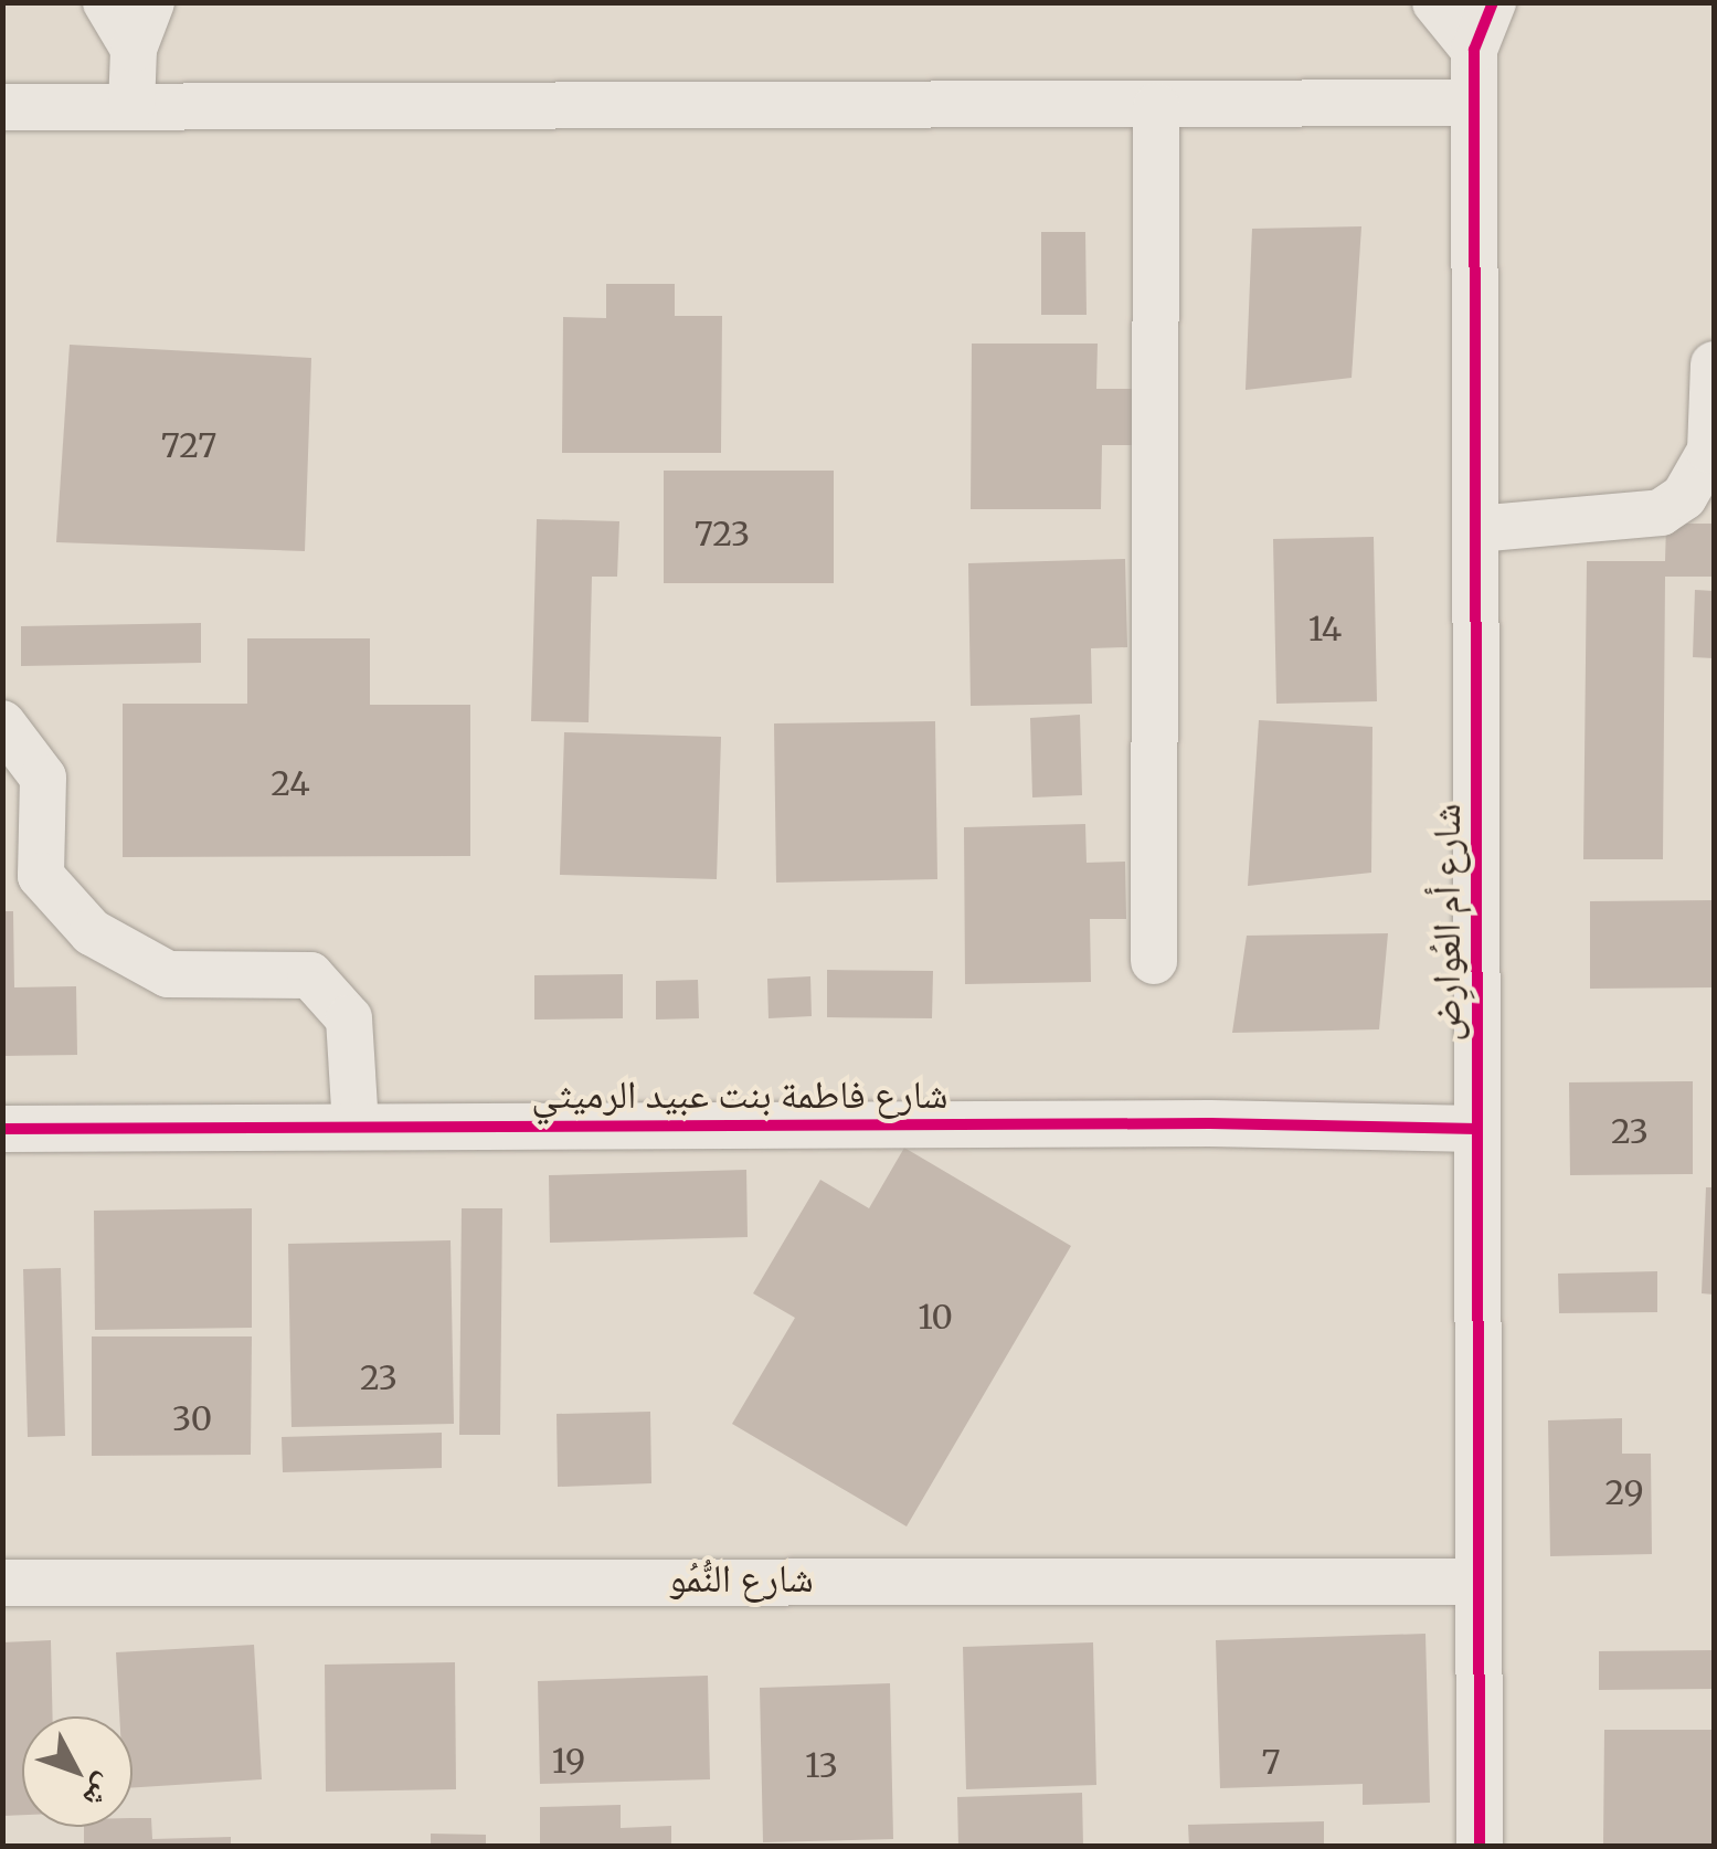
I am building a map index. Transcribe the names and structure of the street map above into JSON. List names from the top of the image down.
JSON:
{
  "streets": {
    "street": ["شارع أم العُوارِض", "شارع فاطمة بنت عبيد الرميثي", "شارع النُّمُو"]
  },
  "crossings": [
    ["شارع أم العُوارِض", "شارع فاطمة بنت عبيد الرميثي"],
    ["شارع أم العُوارِض", "شارع النُّمُو"]
  ],
  "house_numbers": [
    "727",
    "723",
    "14",
    "24",
    "23",
    "10",
    "23",
    "30",
    "29",
    "19",
    "7",
    "13"
  ],
  "north": "bottom right"
}
